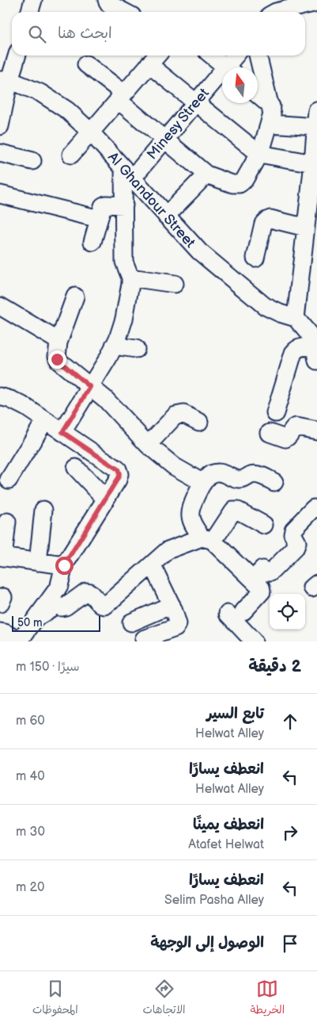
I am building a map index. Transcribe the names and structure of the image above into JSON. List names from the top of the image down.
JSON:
{
  "streets": {
    "street": ["Minesy Street", "Al Ghandour Street"]
  },
  "crossings": [
    ["Minesy Street", "Al Ghandour Street"]
  ],
  "scale_bar": "50 m",
  "north": "top",
  "page": {
    "search": "ابحث هنا",
    "scale": "50 m",
    "heading": ["2 دقيقة", "سيرًا · 150 m"],
    "list": [
      ["تابع السير", "Helwat Alley", "60 m"],
      ["انعطف يسارًا", "Helwat Alley", "40 m"],
      ["انعطف يمينًا", "Atafet Helwat", "30 m"],
      ["انعطف يسارًا", "Selim Pasha Alley", "20 m"],
      "الوصول إلى الوجهة"
    ],
    "nav": ["الخريطة", "الاتجاهات", "المحفوظات"]
  }
}
